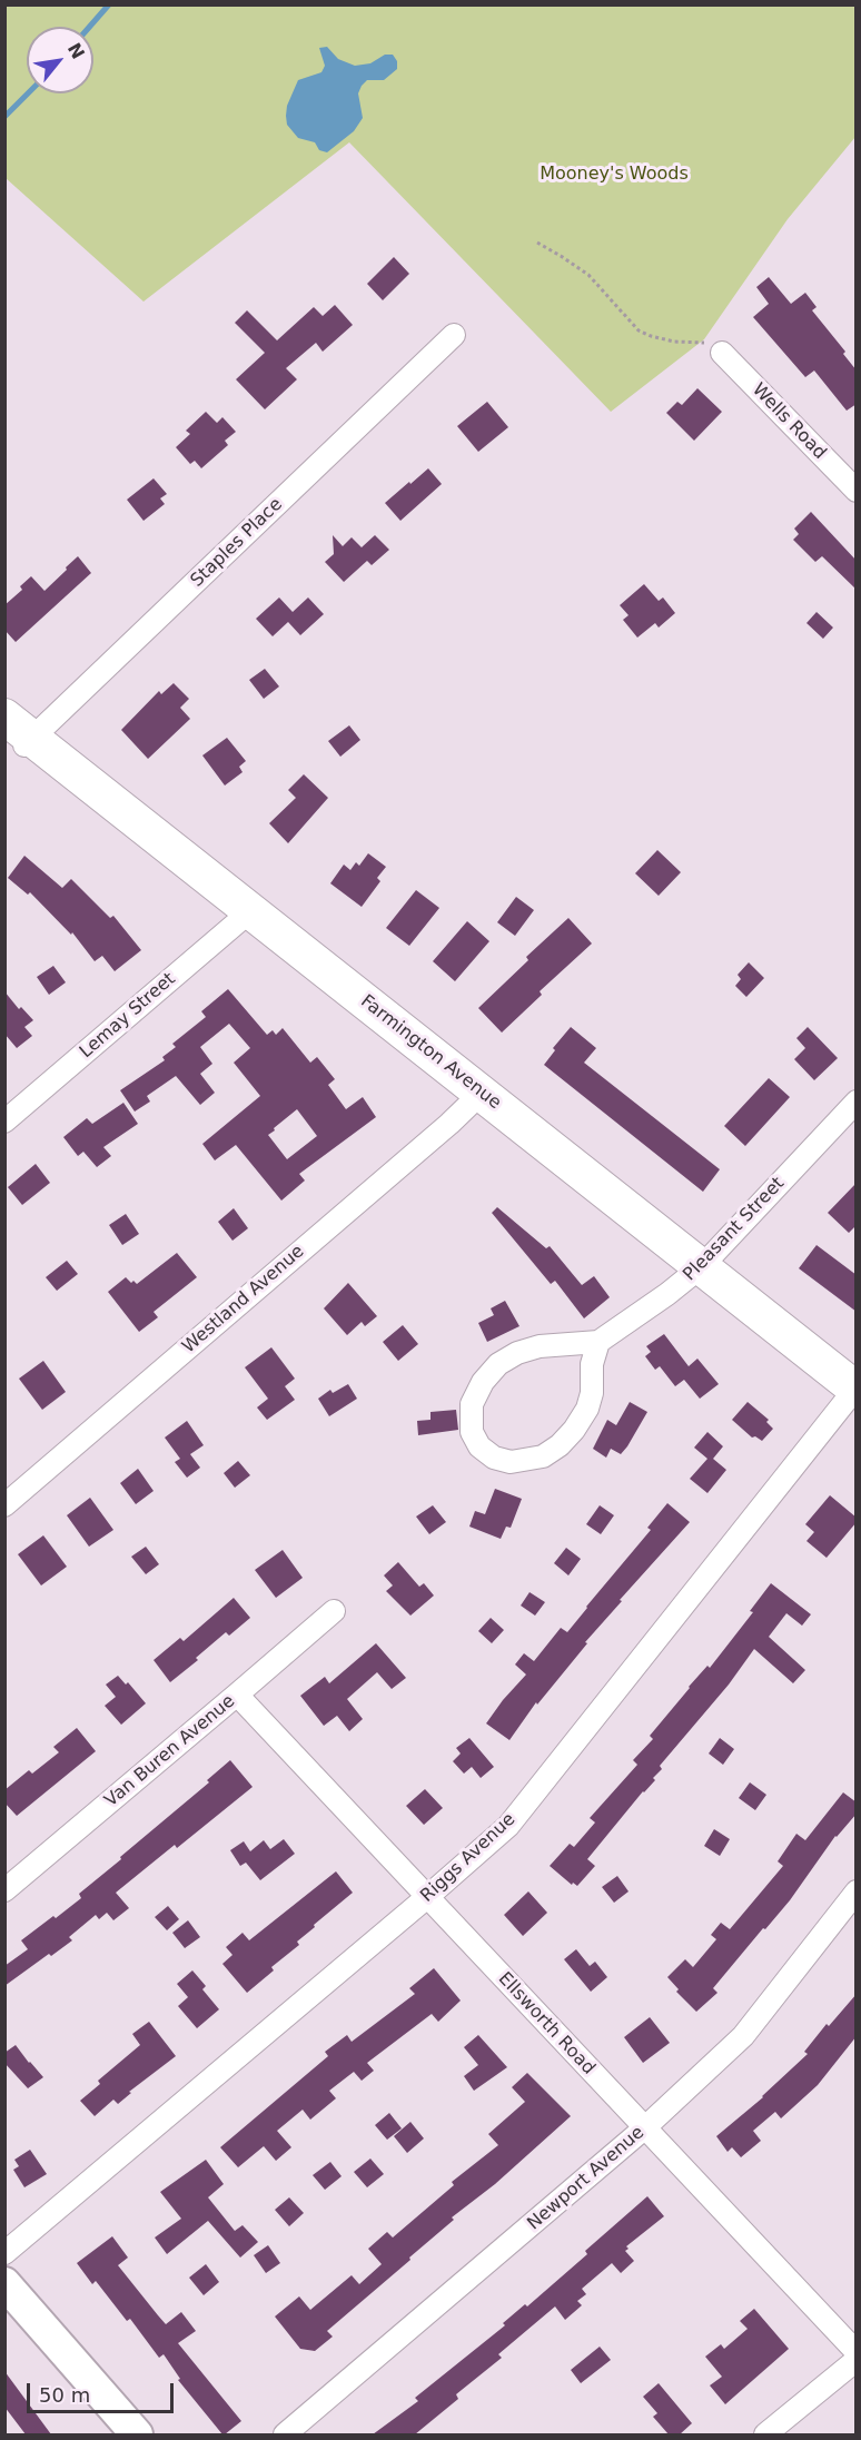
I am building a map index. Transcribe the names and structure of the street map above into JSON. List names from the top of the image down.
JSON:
{
  "streets": {
    "main road": ["Farmington Avenue"],
    "street": [
      "Wells Road",
      "Staples Place",
      "Lemay Street",
      "Pleasant Street",
      "Westland Avenue",
      "Van Buren Avenue",
      "Riggs Avenue",
      "Ellsworth Road",
      "Newport Avenue"
    ]
  },
  "crossings": [
    ["Staples Place", "Farmington Avenue"],
    ["Lemay Street", "Farmington Avenue"],
    ["Farmington Avenue", "Pleasant Street"],
    ["Farmington Avenue", "Westland Avenue"],
    ["Farmington Avenue", "Riggs Avenue"],
    ["Van Buren Avenue", "Ellsworth Road"],
    ["Riggs Avenue", "Ellsworth Road"],
    ["Ellsworth Road", "Newport Avenue"]
  ],
  "parks": ["Mooney's Woods"],
  "scale_bar": "50 m",
  "north": "top right"
}
